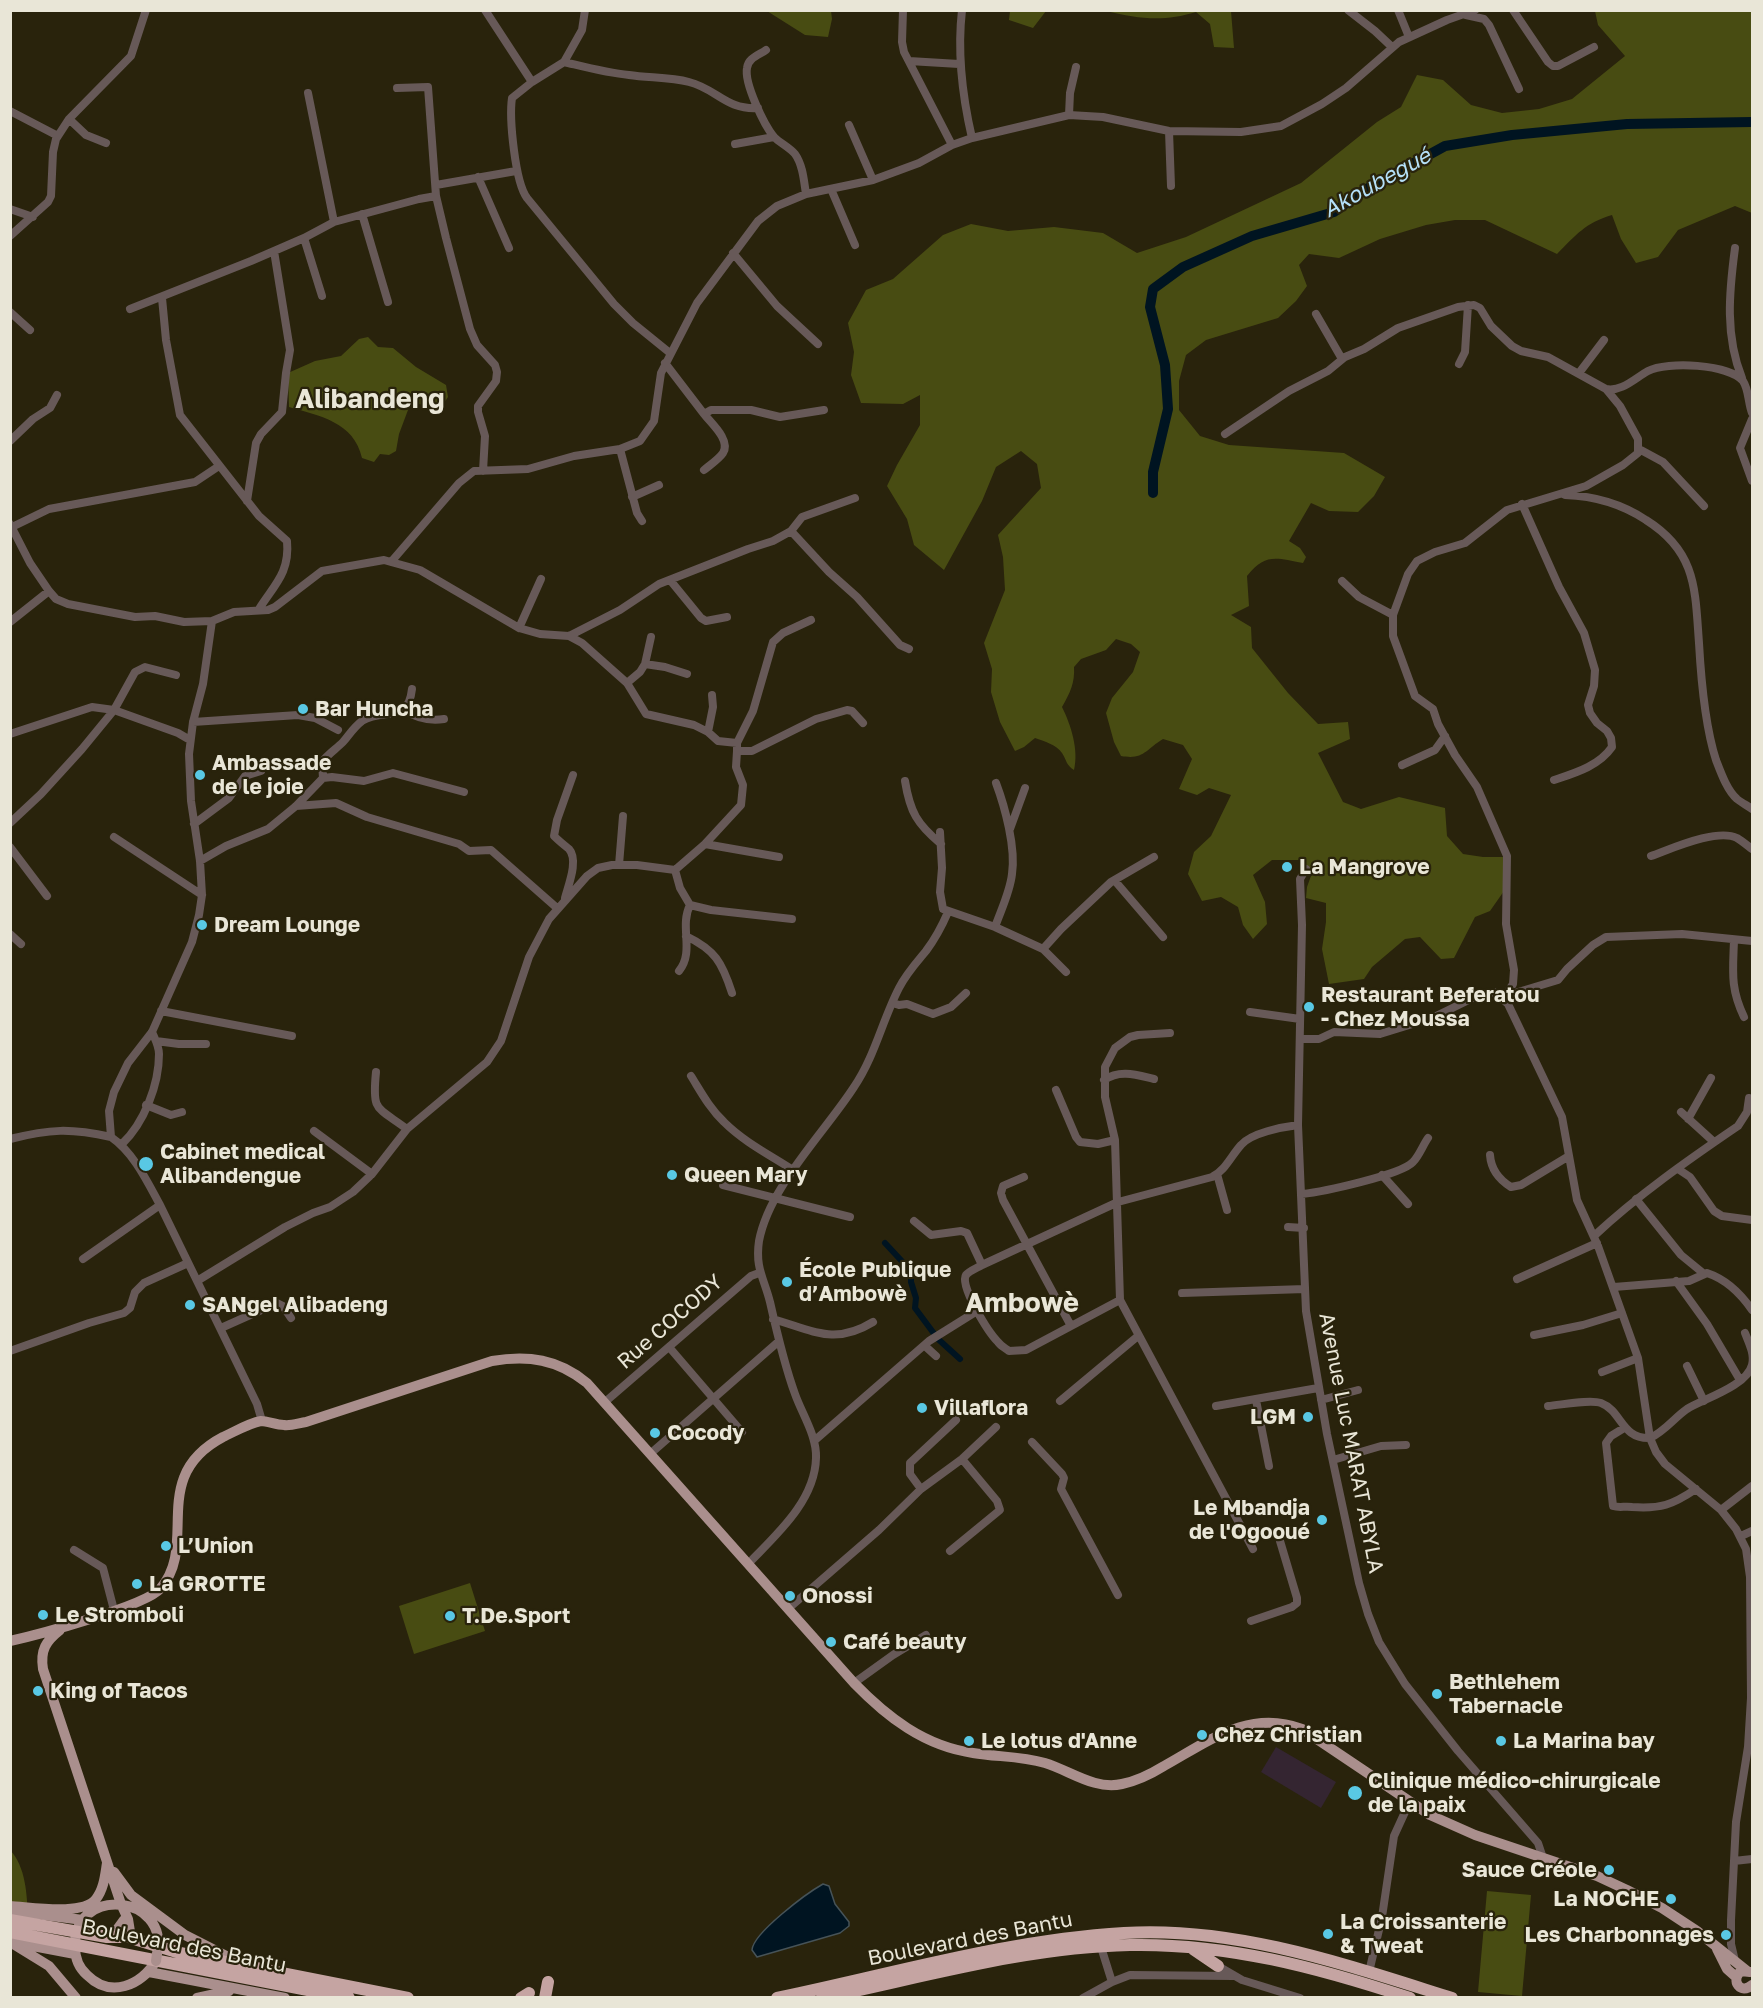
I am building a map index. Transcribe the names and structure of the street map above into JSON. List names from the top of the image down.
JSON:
{
  "streets": {
    "highway": ["Boulevard des Bantu"],
    "street": ["Rue COCODY", "Avenue Luc MARAT ABYLA"]
  },
  "districts": ["Alibandeng", "Ambowè"],
  "water": ["Akoubegué"],
  "places": [
    "Bar Huncha",
    "Ambassade de le joie",
    "La Mangrove",
    "Dream Lounge",
    "Restaurant Beferatou - Chez Moussa",
    "Cabinet medical Alibandengue",
    "Queen Mary",
    "École Publique d’Ambowè",
    "SANgel Alibadeng",
    "Villaflora",
    "LGM",
    "Cocody",
    "Le Mbandja de l'Ogooué",
    "L’Union",
    "La GROTTE",
    "Onossi",
    "Le Stromboli",
    "T.De.Sport",
    "Café beauty",
    "King of Tacos",
    "Bethlehem Tabernacle",
    "Chez Christian",
    "Le lotus d'Anne",
    "La Marina bay",
    "Clinique médico-chirurgicale de la paix",
    "Sauce Créole",
    "La NOCHE",
    "La Croissanterie & Tweat",
    "Les Charbonnages"
  ]
}
